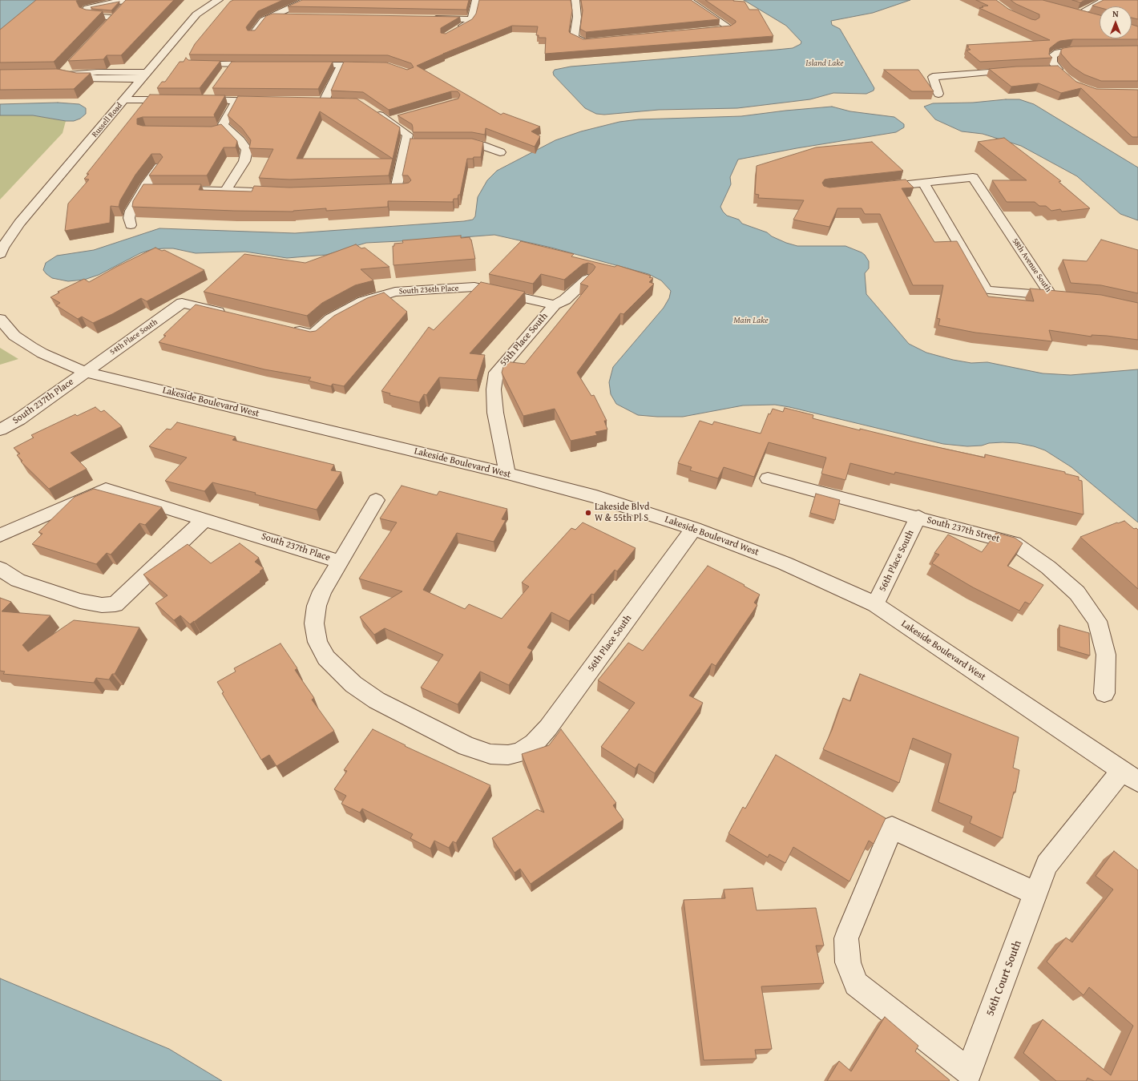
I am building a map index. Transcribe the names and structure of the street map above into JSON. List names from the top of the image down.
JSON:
{
  "streets": {
    "street": [
      "Russell Road",
      "58th Avenue South",
      "South 236th Place",
      "54th Place South",
      "55th Place South",
      "South 237th Place",
      "Lakeside Boulevard West",
      "South 237th Street",
      "56th Place South",
      "56th Court South"
    ]
  },
  "crossings": [
    ["South 236th Place", "55th Place South"],
    ["54th Place South", "South 237th Place"],
    ["54th Place South", "Lakeside Boulevard West"],
    ["55th Place South", "Lakeside Boulevard West"],
    ["South 237th Place", "Lakeside Boulevard West"],
    ["South 237th Place", "56th Place South"],
    ["Lakeside Boulevard West", "56th Place South"],
    ["Lakeside Boulevard West", "56th Court South"],
    ["South 237th Street", "56th Place South"]
  ],
  "water": ["Island Lake", "Main Lake"],
  "places": ["Lakeside Blvd W & 55th Pl S"],
  "north": "top"
}
